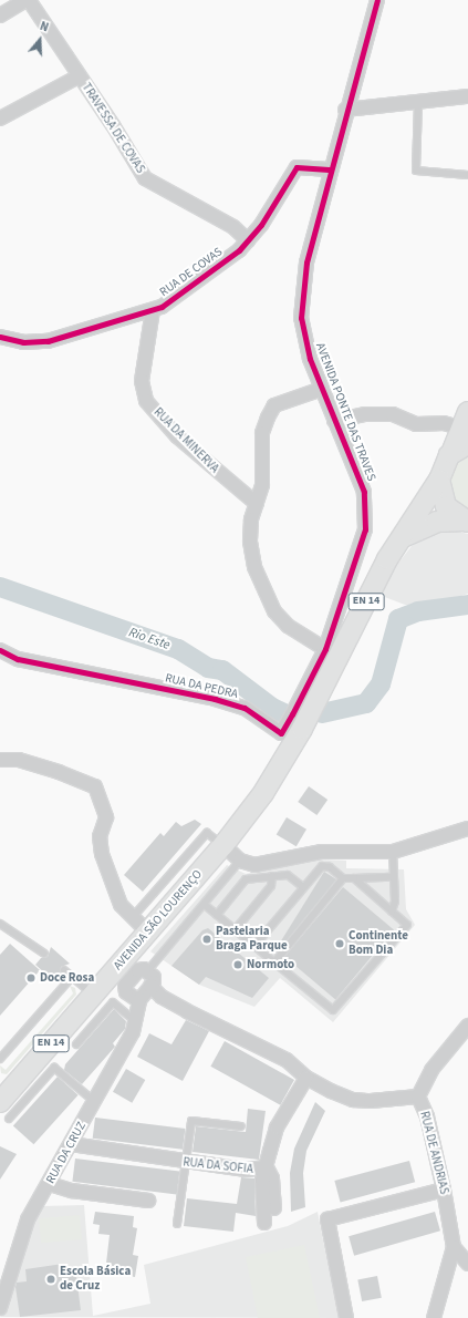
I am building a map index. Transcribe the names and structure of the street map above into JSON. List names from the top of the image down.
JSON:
{
  "streets": {
    "main road": ["EN 14", "AVENIDA SÃO LOURENÇO"],
    "street": [
      "TRAVESSA DE COVAS",
      "RUA DE COVAS",
      "AVENIDA PONTE DAS TRAVES",
      "RUA DA MINERVA",
      "RUA DA PEDRA",
      "RUA DA CRUZ",
      "RUA DE ANDRIAS",
      "RUA DA SOFIA"
    ]
  },
  "crossings": [
    ["TRAVESSA DE COVAS", "RUA DE COVAS"],
    ["RUA DE COVAS", "AVENIDA PONTE DAS TRAVES"],
    ["RUA DE COVAS", "RUA DA MINERVA"],
    ["AVENIDA PONTE DAS TRAVES", "EN 14"],
    ["AVENIDA PONTE DAS TRAVES", "RUA DA PEDRA"],
    ["AVENIDA PONTE DAS TRAVES", "AVENIDA SÃO LOURENÇO"],
    ["EN 14", "RUA DA PEDRA"],
    ["EN 14", "AVENIDA SÃO LOURENÇO"],
    ["RUA DA PEDRA", "AVENIDA SÃO LOURENÇO"],
    ["RUA DA CRUZ", "RUA DA SOFIA"],
    ["RUA DE ANDRIAS", "RUA DA SOFIA"]
  ],
  "water": ["Rio Este"],
  "places": [
    "Pastelaria Braga Parque",
    "Continente Bom Dia",
    "Normoto",
    "Doce Rosa",
    "Escola Básica de Cruz"
  ],
  "north": "top"
}
